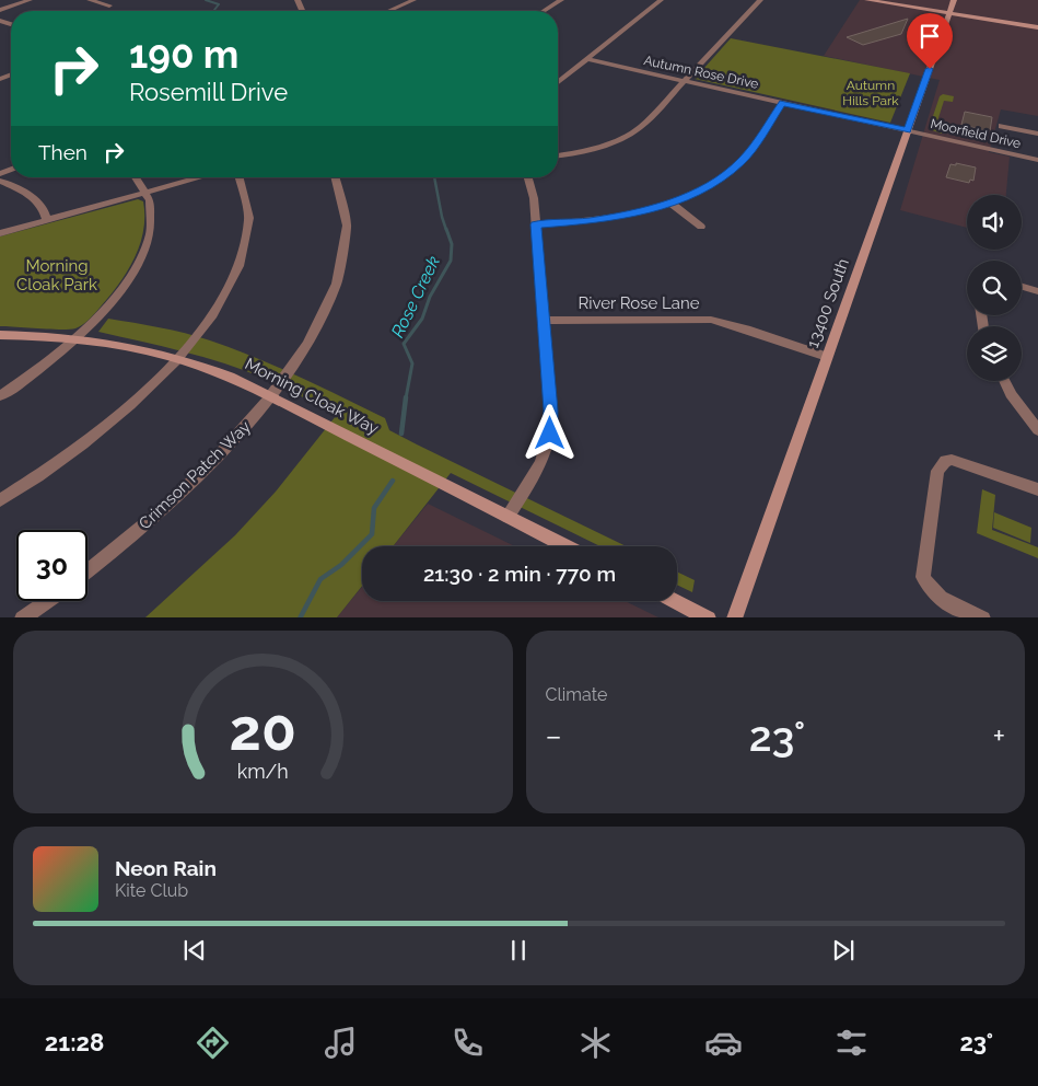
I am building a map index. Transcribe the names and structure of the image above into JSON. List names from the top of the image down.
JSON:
{
  "streets": {
    "main road": ["13400 South", "Morning Cloak Way"],
    "street": [
      "Autumn Rose Drive",
      "Moorfield Drive",
      "River Rose Lane",
      "Crimson Patch Way"
    ]
  },
  "crossings": [
    ["Autumn Rose Drive", "Moorfield Drive"],
    ["Autumn Rose Drive", "13400 South"],
    ["Moorfield Drive", "13400 South"],
    ["River Rose Lane", "13400 South"],
    ["Morning Cloak Way", "Crimson Patch Way"]
  ],
  "water": ["Rose Creek"],
  "parks": ["Autumn Hills Park", "Morning Cloak Park"],
  "page": {
    "turn": ["190 m", "Rosemill Drive"],
    "then": "Then",
    "limit": "30",
    "trip": "21:30 · 2 min · 770 m",
    "tile": "Climate",
    "heat": ["−", "23°", "+"],
    "song": ["Neon Rain", "Kite Club"],
    "tabs": ["21:28", "23°"],
    "gauge": ["20", "km/h"]
  }
}
